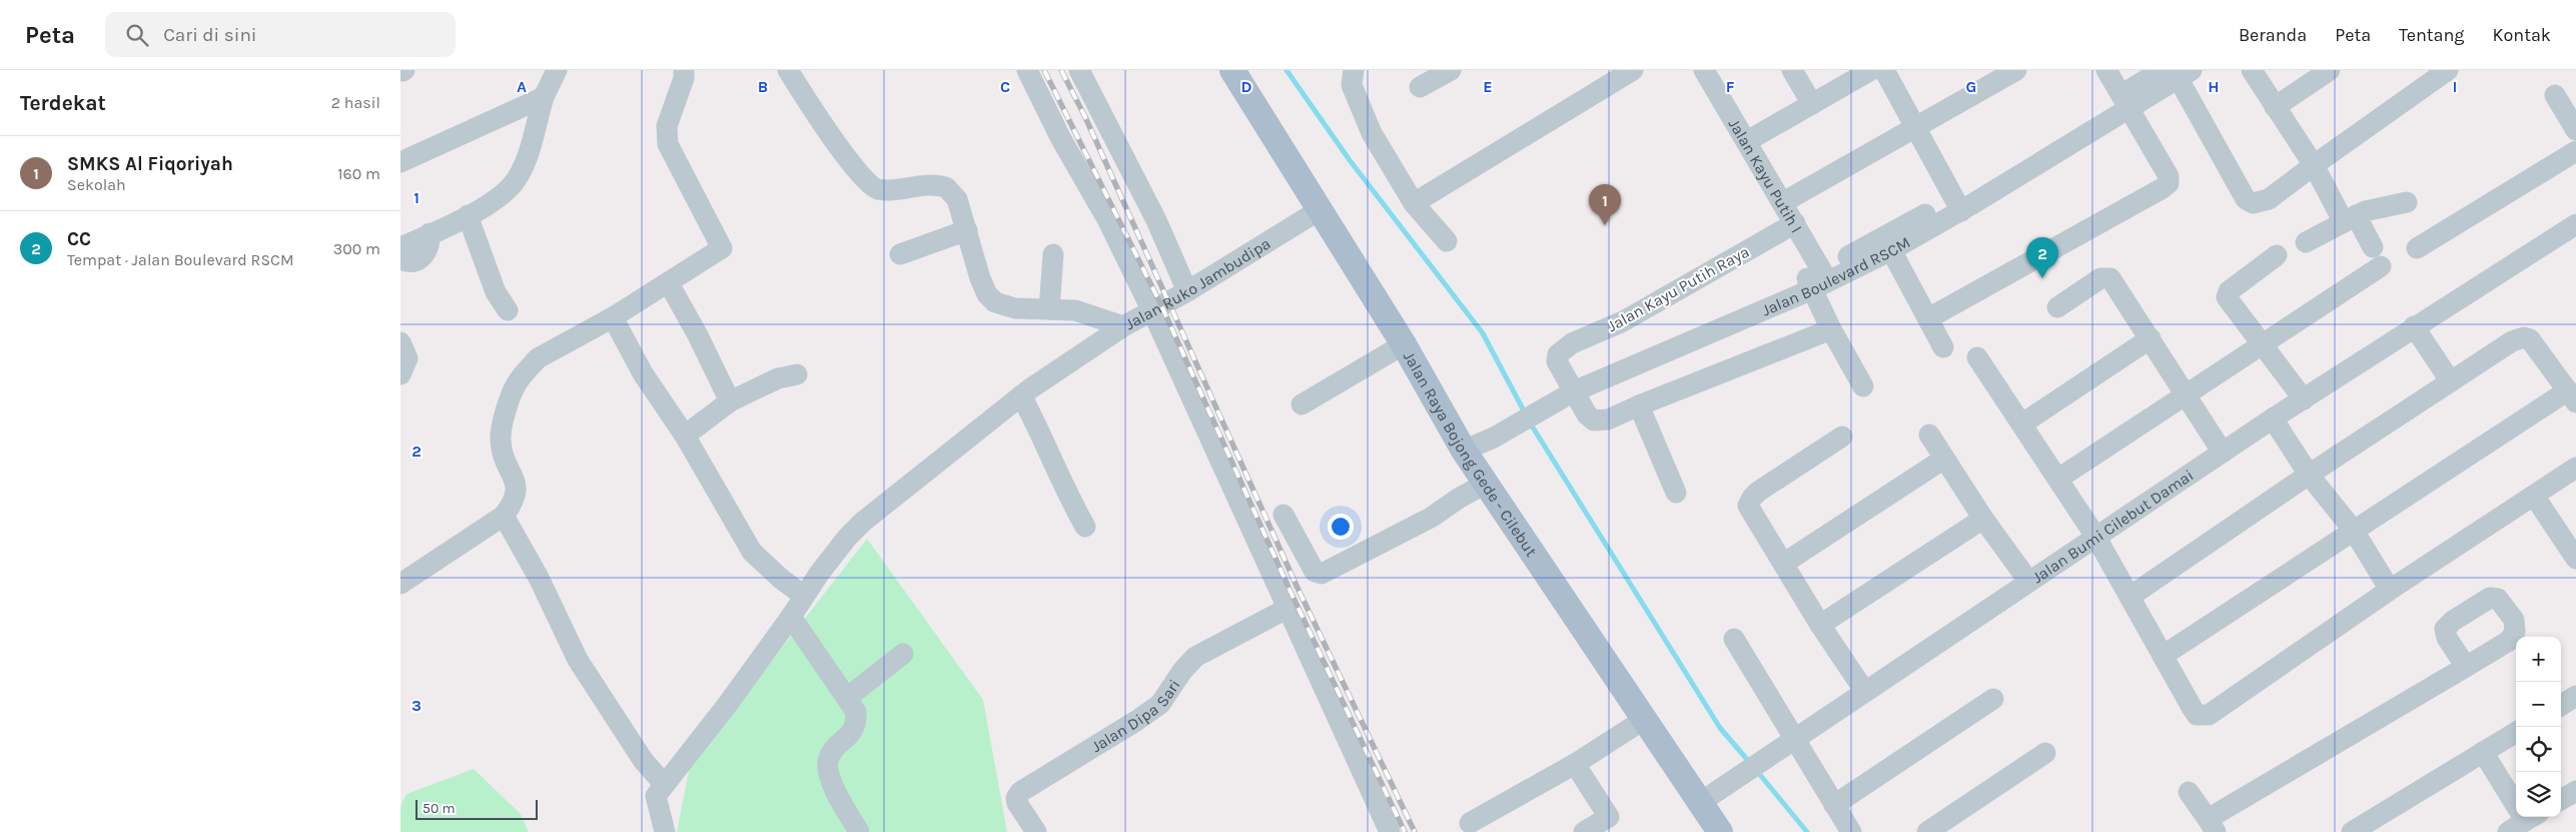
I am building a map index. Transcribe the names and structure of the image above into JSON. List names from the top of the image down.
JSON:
{
  "streets": {
    "main road": ["Jalan Raya Bojong Gede - Cilebut"],
    "street": [
      "Jalan Kayu Putih I",
      "Jalan Boulevard RSCM",
      "Jalan Ruko Jambudipa",
      "Jalan Kayu Putih Raya",
      "Jalan Bumi Cilebut Damai",
      "Jalan Dipa Sari"
    ]
  },
  "crossings": [
    ["Jalan Kayu Putih I", "Jalan Boulevard RSCM"],
    ["Jalan Kayu Putih I", "Jalan Kayu Putih Raya"],
    ["Jalan Boulevard RSCM", "Jalan Kayu Putih Raya"],
    ["Jalan Boulevard RSCM", "Jalan Raya Bojong Gede - Cilebut"],
    ["Jalan Ruko Jambudipa", "Jalan Raya Bojong Gede - Cilebut"],
    ["Jalan Raya Bojong Gede - Cilebut", "Jalan Bumi Cilebut Damai"]
  ],
  "scale_bar": "50 m",
  "page": {
    "header": "Peta",
    "search": "Cari di sini",
    "nav": [
      "Beranda",
      "Peta",
      "Tentang",
      "Kontak"
    ],
    "heading": ["Terdekat", "2 hasil"],
    "list": [
      {
        "mark": "1",
        "name": "SMKS Al Fiqoriyah",
        "note": "Sekolah",
        "value": "160 m"
      },
      {
        "mark": "2",
        "name": "CC",
        "note": "Tempat · Jalan Boulevard RSCM",
        "value": "300 m"
      }
    ],
    "pins": ["1", "2"],
    "map_buttons": ["+", "−"],
    "scale": "50 m"
  },
  "grid": {
    "columns": [
      "A",
      "B",
      "C",
      "D",
      "E",
      "F",
      "G",
      "H",
      "I"
    ],
    "rows": ["1", "2", "3"]
  }
}
